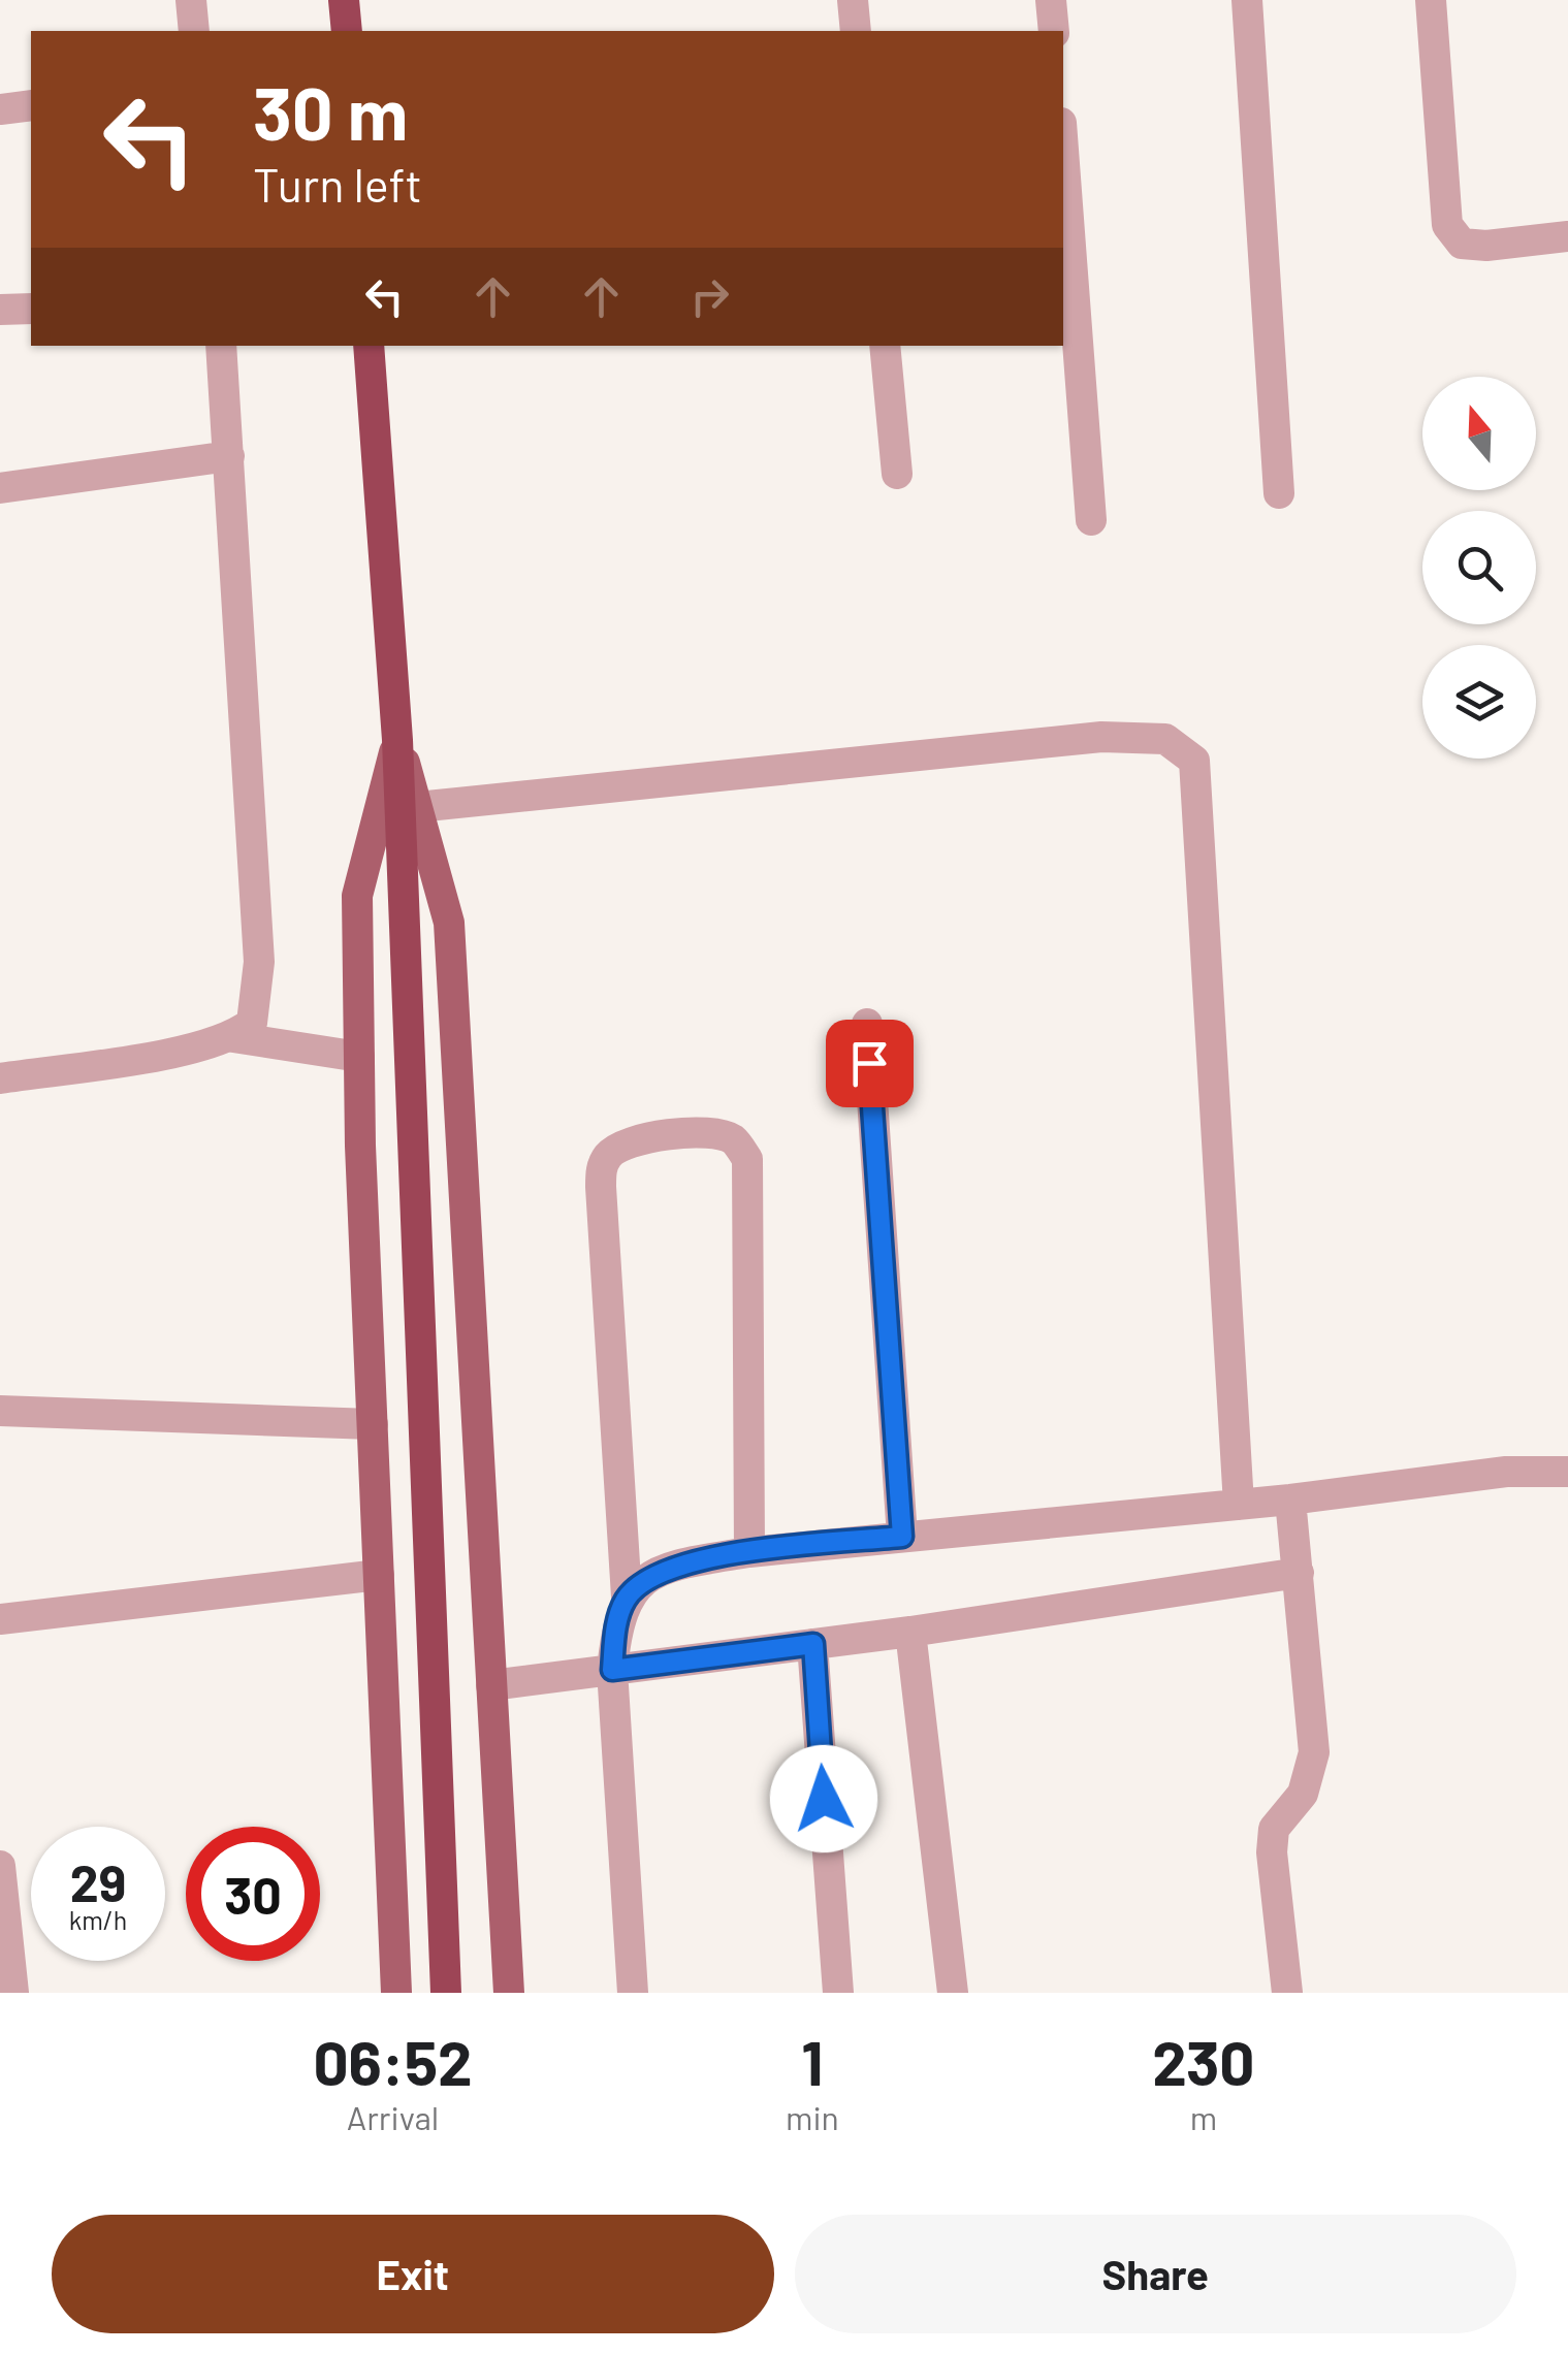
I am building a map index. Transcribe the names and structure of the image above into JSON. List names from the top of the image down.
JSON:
{
  "north": "top",
  "page": {
    "turn": ["30 m", "Turn left"],
    "speed": "29 km/h",
    "limit": "30",
    "eta": [
      "06:52",
      "Arrival",
      "1",
      "min",
      "230",
      "m"
    ],
    "buttons": ["Exit", "Share"]
  }
}
